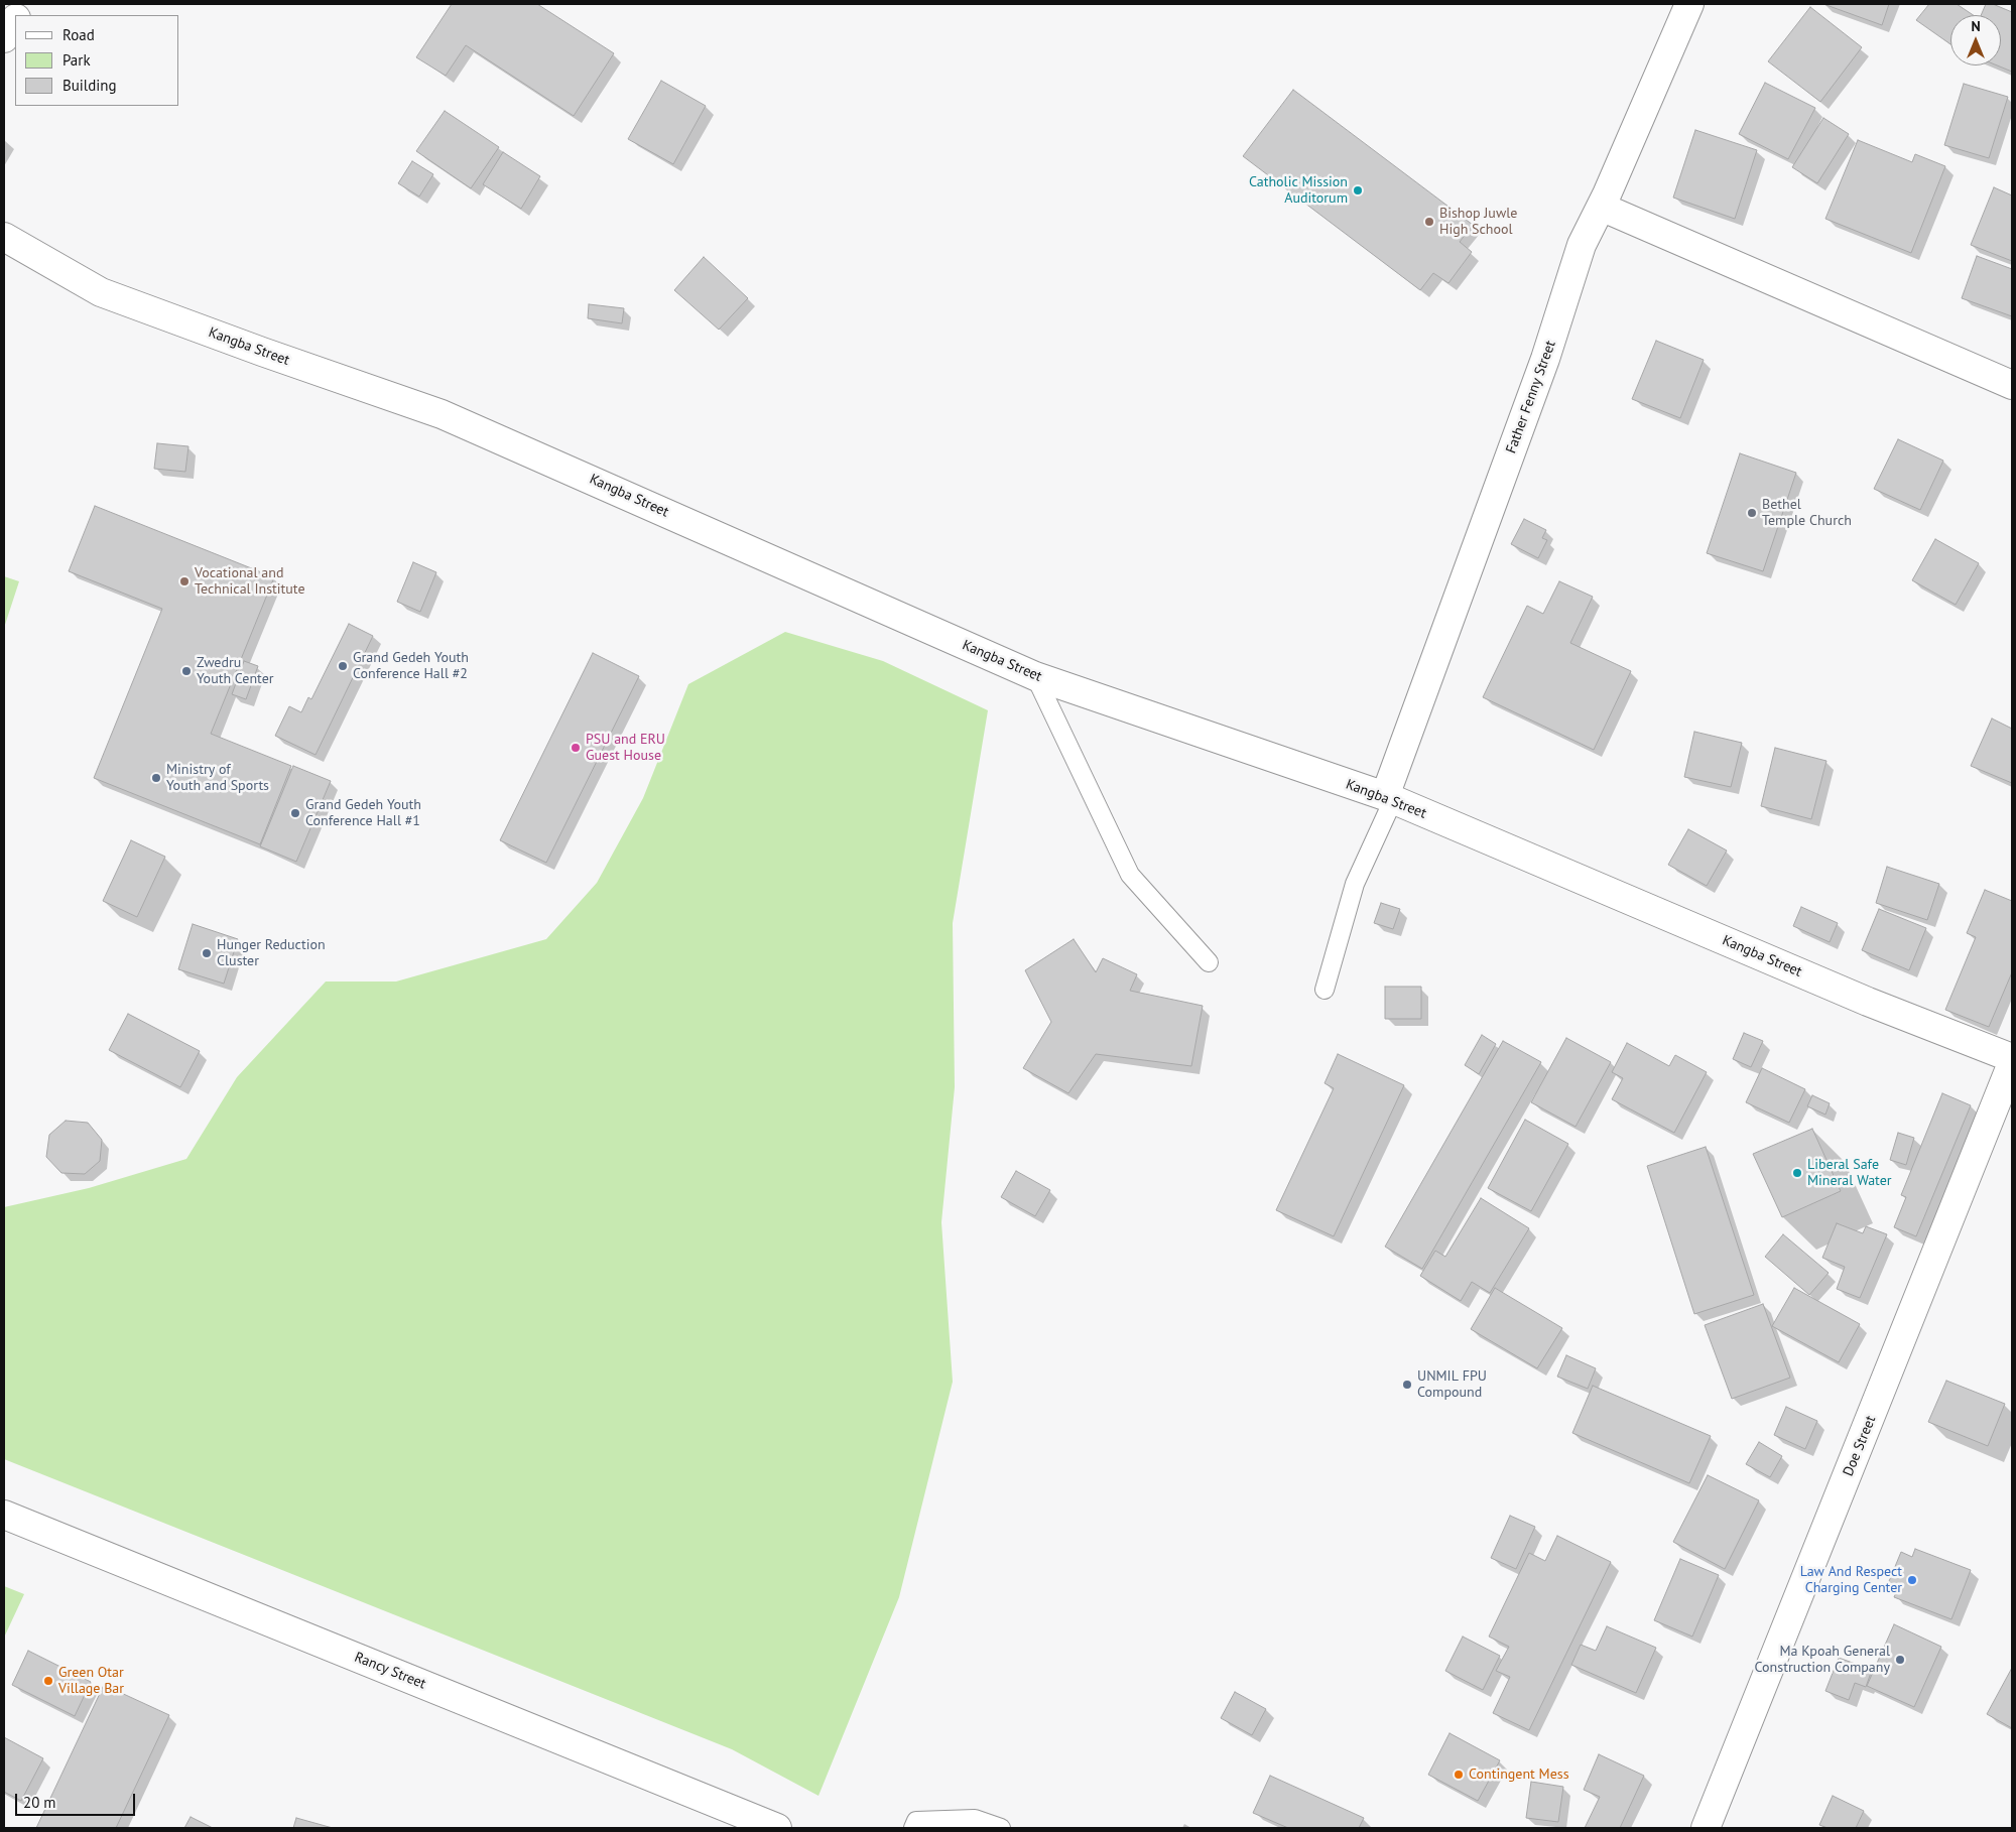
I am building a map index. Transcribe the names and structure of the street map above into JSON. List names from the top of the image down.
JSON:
{
  "streets": {
    "main road": [
      "Kangba Street",
      "Father Fenny Street",
      "Doe Street",
      "Rancy Street"
    ]
  },
  "crossings": [
    ["Kangba Street", "Father Fenny Street"]
  ],
  "places": [
    "Catholic Mission Auditorum",
    "Bishop Juwle High School",
    "Bethel Temple Church",
    "Vocational and Technical Institute",
    "Grand Gedeh Youth Conference Hall #2",
    "Zwedru Youth Center",
    "PSU and ERU Guest House",
    "Ministry of Youth and Sports",
    "Grand Gedeh Youth Conference Hall #1",
    "Hunger Reduction Cluster",
    "Liberal Safe Mineral Water",
    "UNMIL FPU Compound",
    "Law And Respect Charging Center",
    "Ma Kpoah General Construction Company",
    "Green Otar Village Bar",
    "Contingent Mess"
  ],
  "legend": ["Road", "Park", "Building"],
  "scale_bar": "20 m",
  "north": "top"
}
